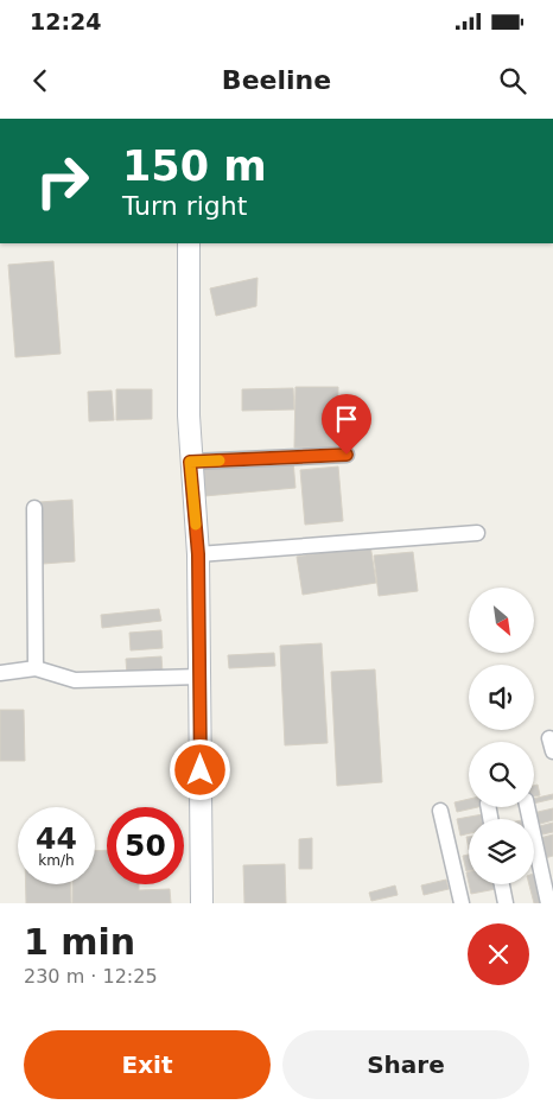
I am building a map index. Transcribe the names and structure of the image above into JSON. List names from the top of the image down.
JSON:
{
  "north": "bottom right",
  "page": {
    "status": "12:24",
    "header": "Beeline",
    "turn": ["150 m", "Turn right"],
    "speed": "44 km/h",
    "limit": "50",
    "heading": ["1 min", "230 m · 12:25"],
    "buttons": ["Exit", "Share"]
  }
}
